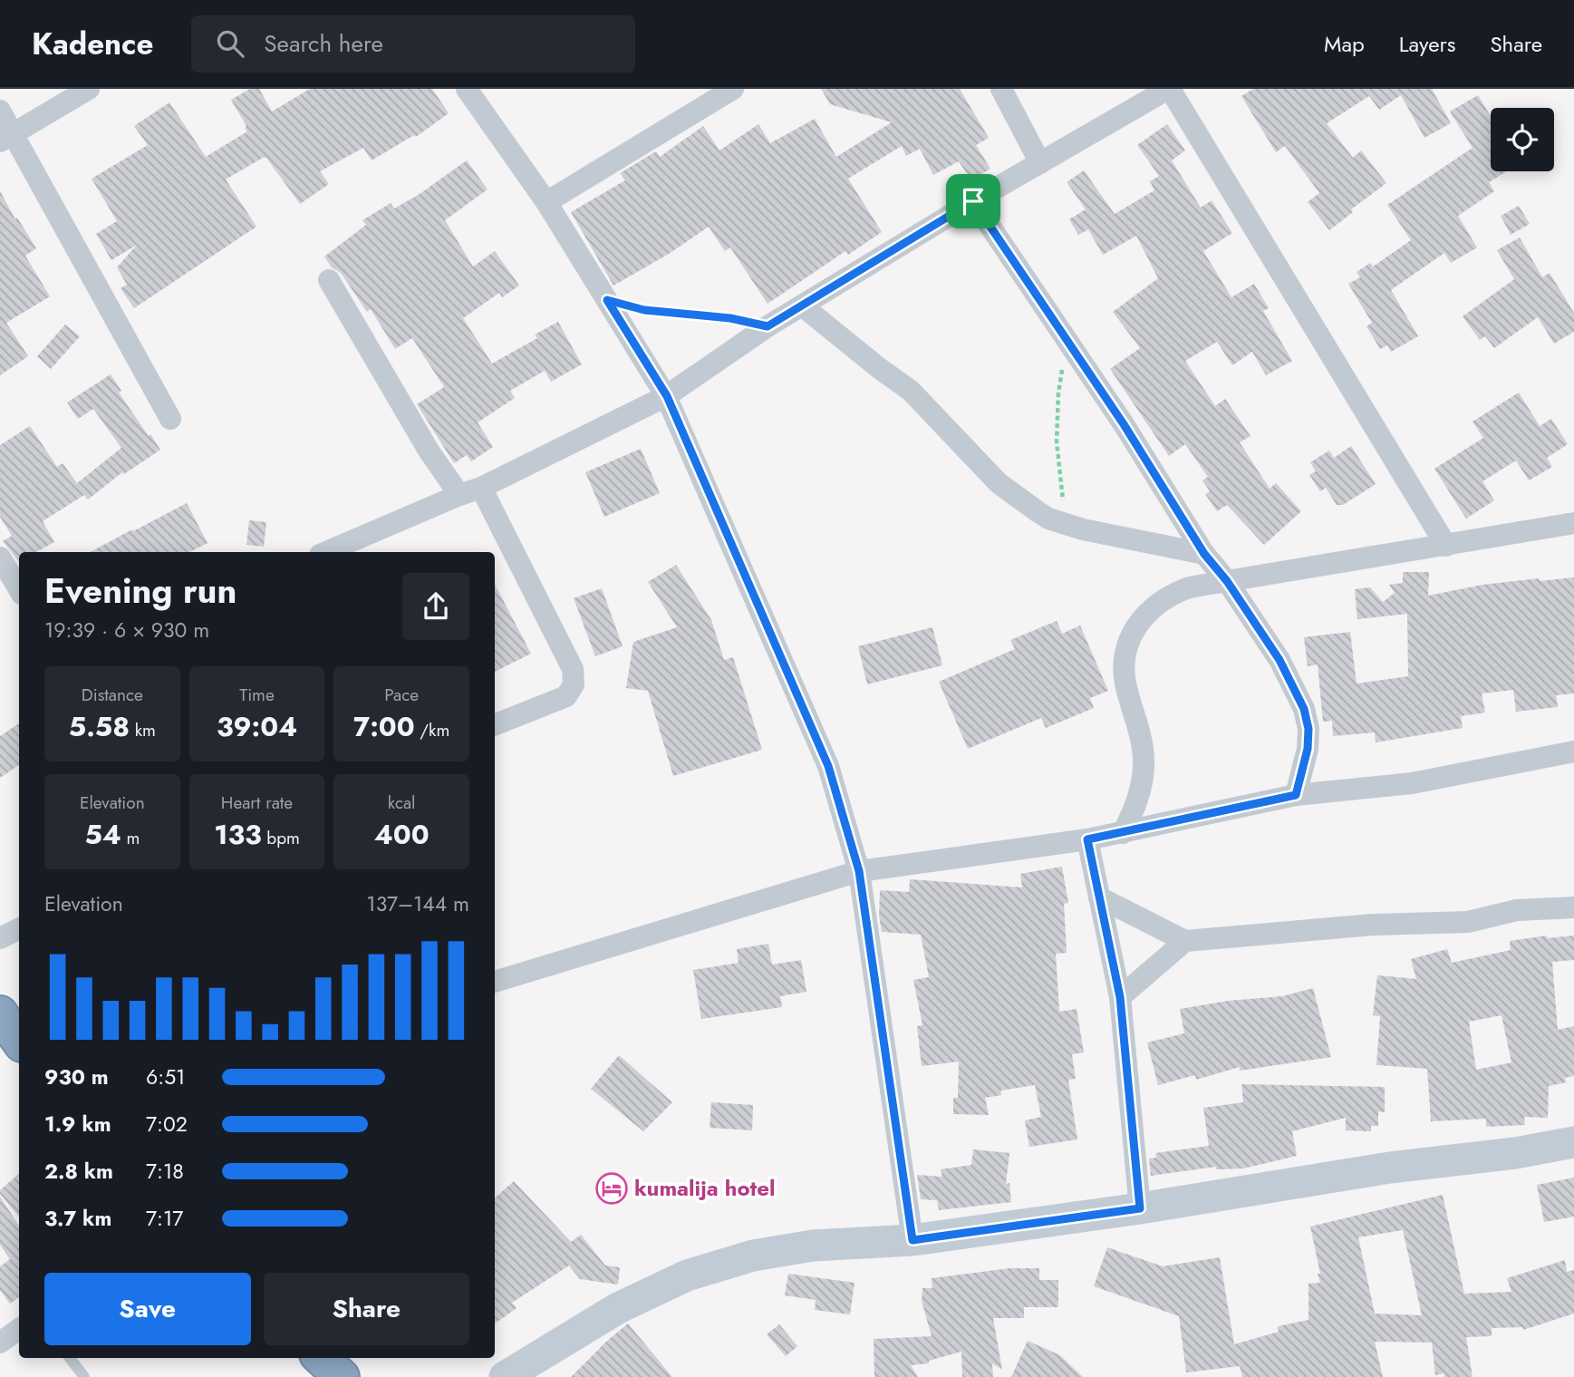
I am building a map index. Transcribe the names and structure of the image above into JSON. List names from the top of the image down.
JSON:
{
  "places": {
    "hotel": ["kumalija hotel"]
  },
  "page": {
    "header": "Kadence",
    "search": "Search here",
    "nav": ["Map", "Layers", "Share"],
    "heading": ["Evening run", "19:39 · 6 × 930 m"],
    "stats": [
      ["Distance", "5.58 km"],
      ["Time", "39:04"],
      ["Pace", "7:00 /km"],
      ["Elevation", "54 m"],
      ["Heart rate", "133 bpm"],
      ["kcal", "400"]
    ],
    "chart": ["Elevation", "137–144 m"],
    "list": [
      {
        "name": "930 m",
        "note": "6:51"
      },
      {
        "name": "1.9 km",
        "note": "7:02"
      },
      {
        "name": "2.8 km",
        "note": "7:18"
      },
      {
        "name": "3.7 km",
        "note": "7:17"
      }
    ],
    "buttons": ["Save", "Share"]
  }
}
